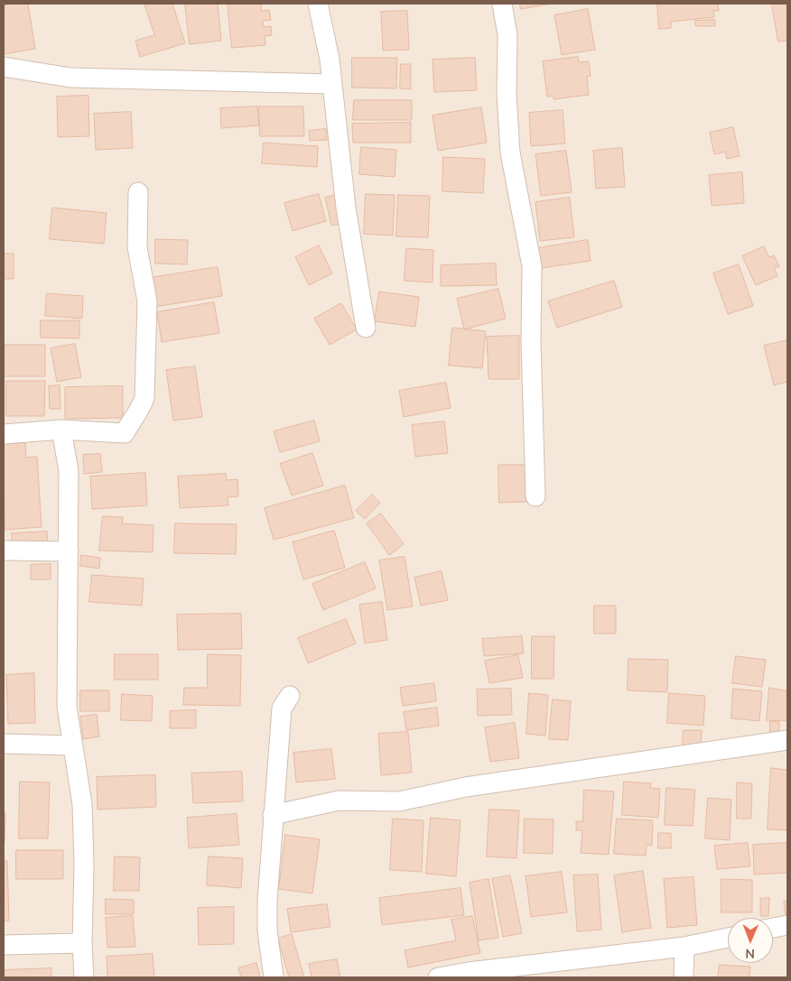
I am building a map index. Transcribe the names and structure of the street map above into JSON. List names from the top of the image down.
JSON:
{
  "north": "bottom"
}
